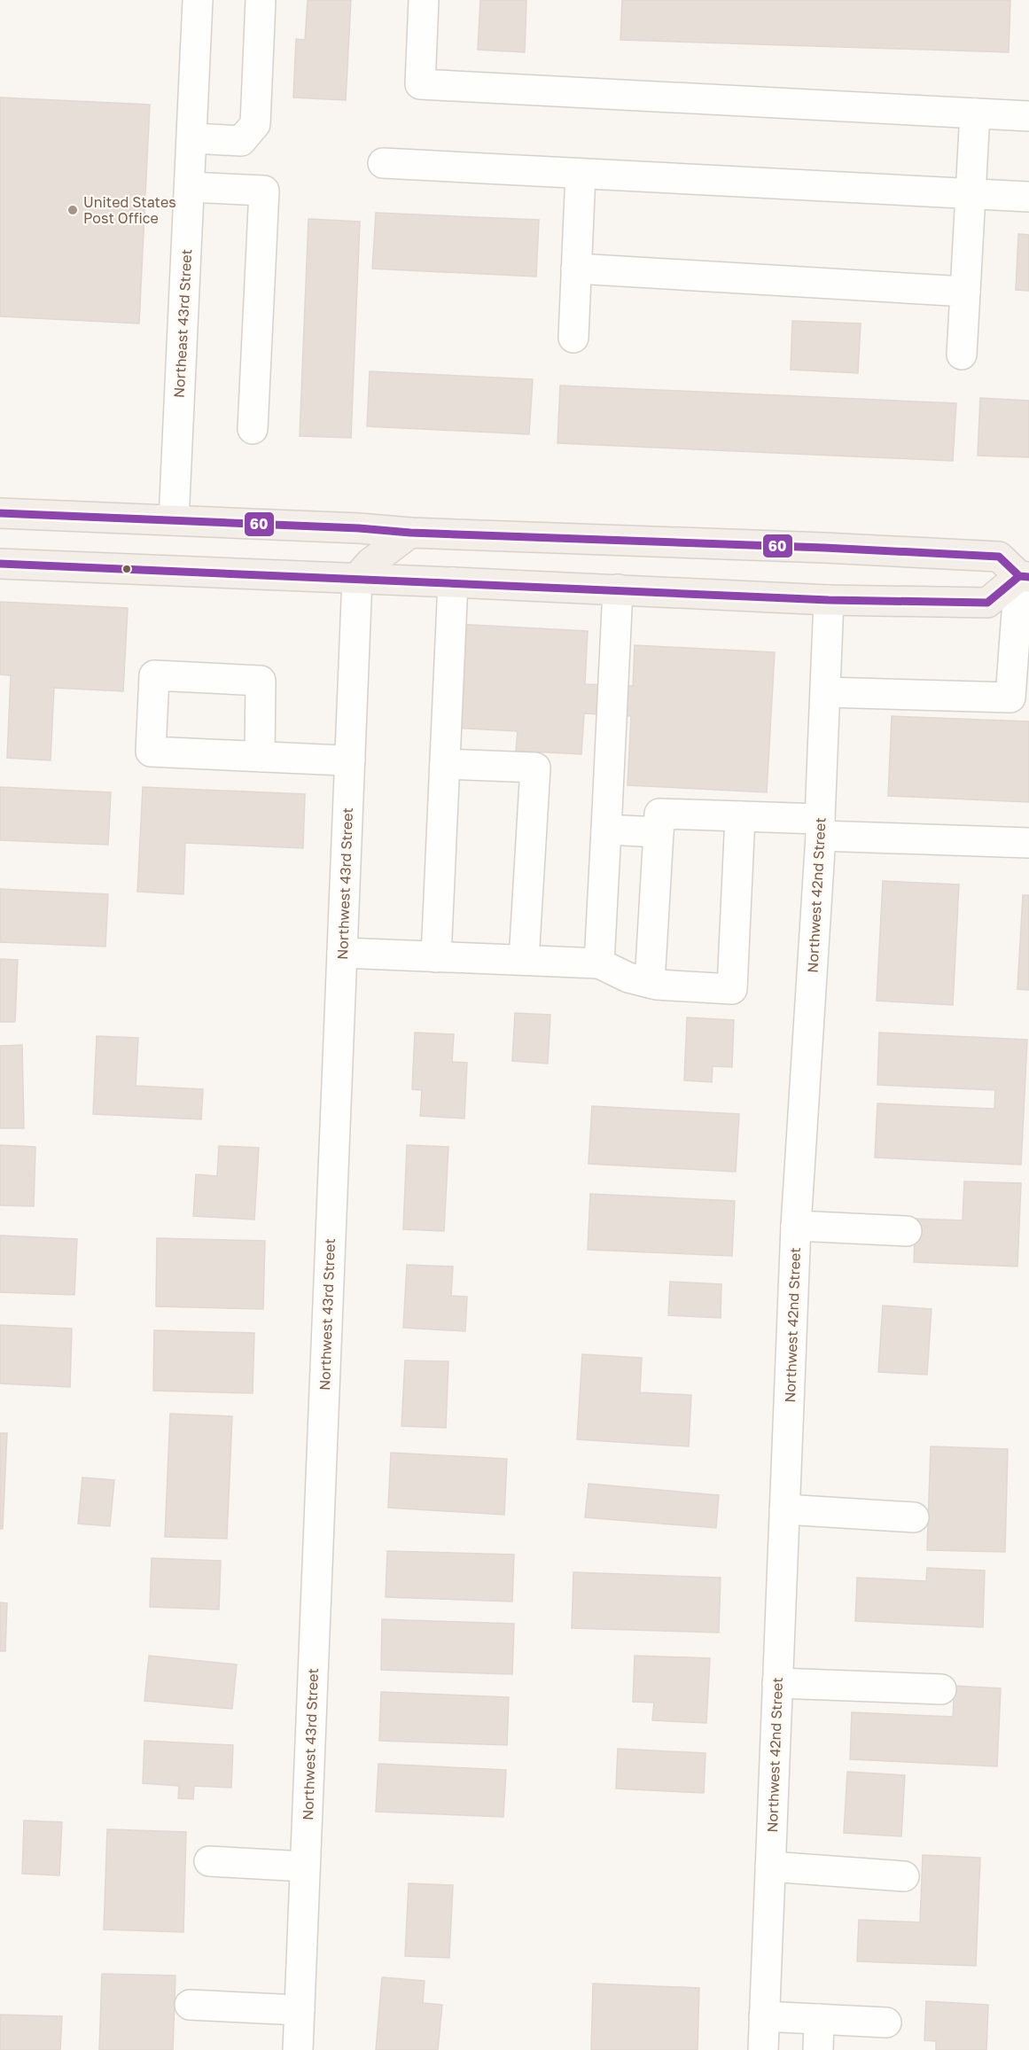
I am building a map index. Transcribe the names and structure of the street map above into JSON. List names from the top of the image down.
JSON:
{
  "streets": {
    "street": ["Northeast 43rd Street", "Northwest 43rd Street", "Northwest 42nd Street"]
  },
  "places": ["United States Post Office"],
  "lines": ["transit line 60"]
}
